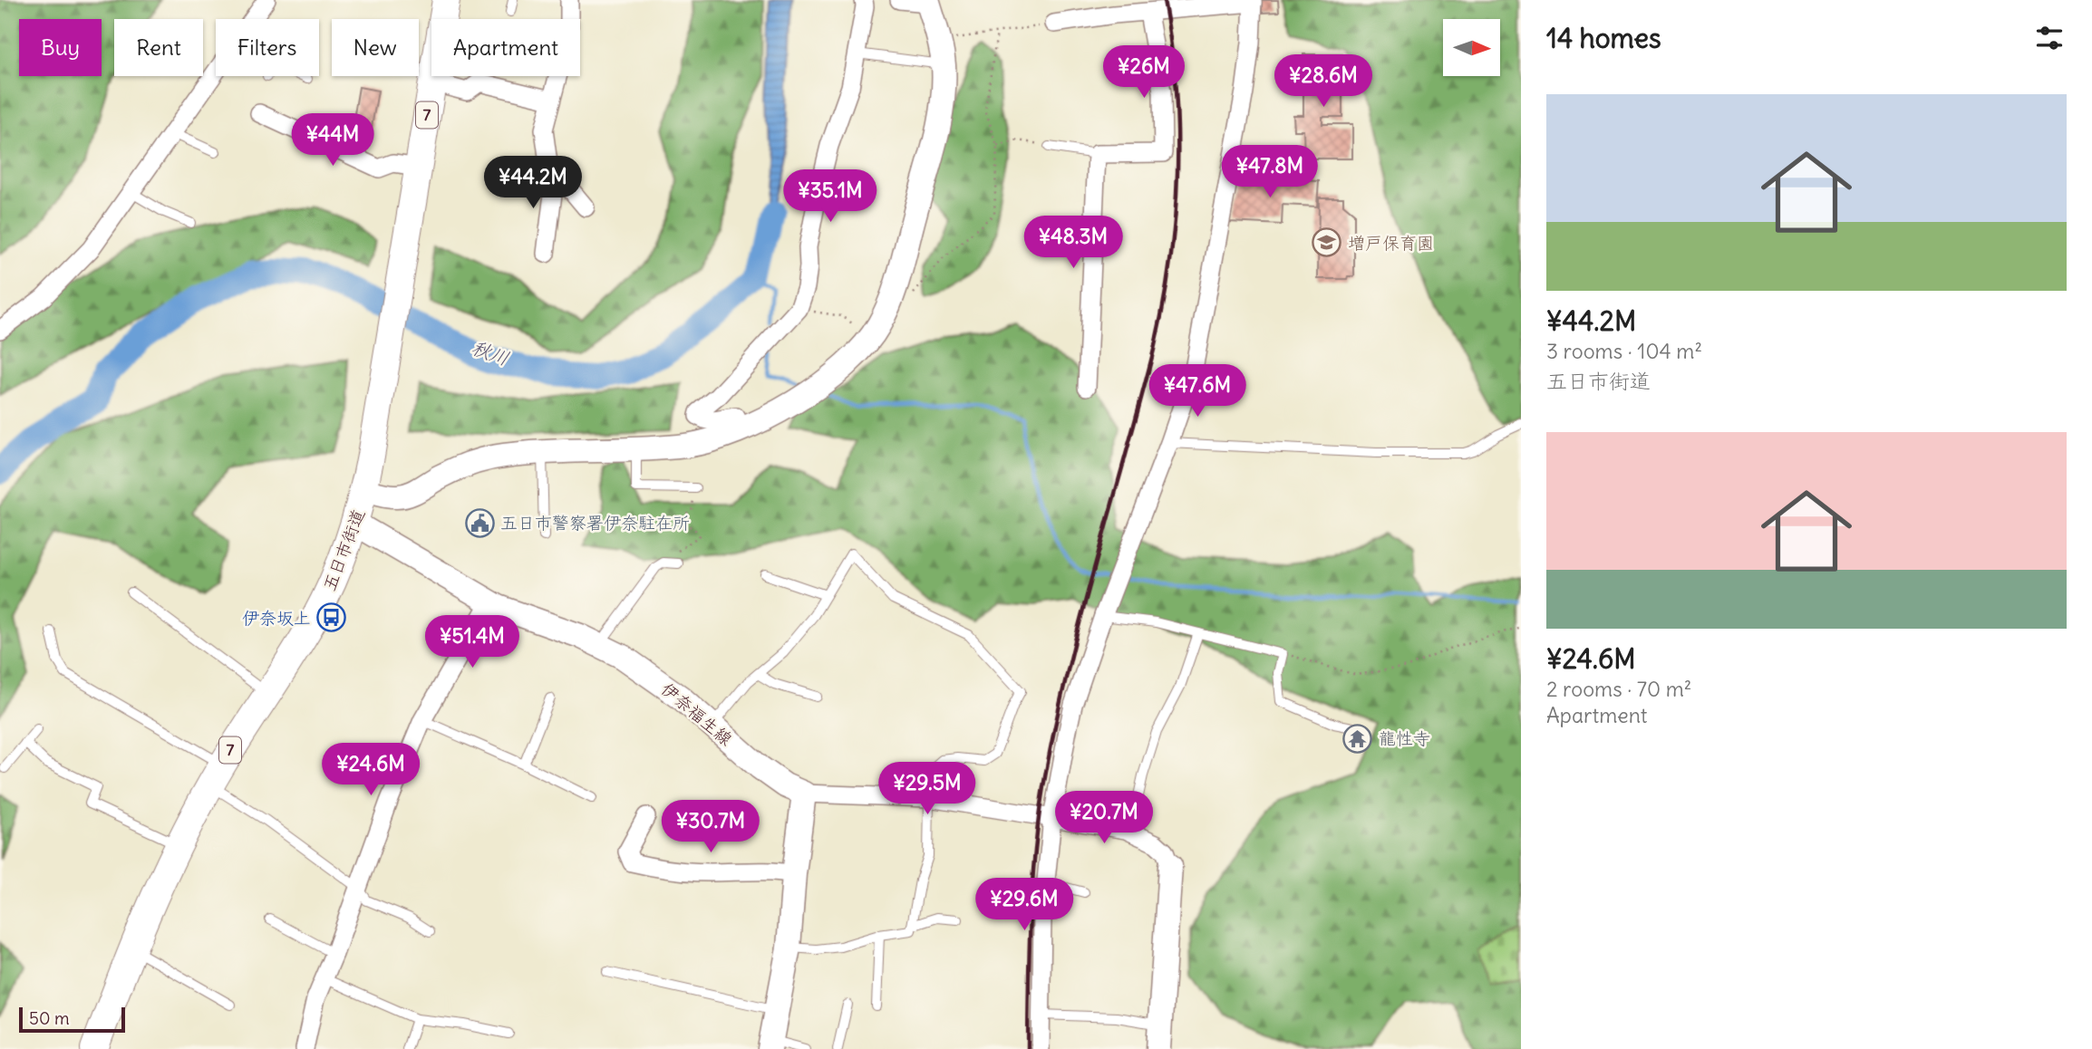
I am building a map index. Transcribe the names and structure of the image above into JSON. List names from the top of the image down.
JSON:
{
  "streets": {
    "main road": ["7", "五日市街道"],
    "street": ["伊奈福生線"]
  },
  "crossings": [
    ["五日市街道", "伊奈福生線"]
  ],
  "water": ["秋川"],
  "places": {
    "school or university": ["増戸保育園"],
    "public building": ["五日市警察署伊奈駐在所"],
    "bus stop": ["伊奈坂上"],
    "temple": ["龍性寺"]
  },
  "scale_bar": "50 m",
  "north": "right",
  "page": {
    "heading": "14 homes",
    "chip": [
      "Buy",
      "Rent",
      "Filters",
      "New",
      "Apartment"
    ],
    "price": [
      "¥26M",
      "¥28.6M",
      "¥44M",
      "¥47.8M",
      "¥44.2M",
      "¥35.1M",
      "¥48.3M",
      "¥47.6M",
      "¥51.4M",
      "¥24.6M",
      "¥29.5M",
      "¥20.7M",
      "¥30.7M",
      "¥29.6M"
    ],
    "list": [
      {
        "name": "¥44.2M",
        "note": "3 rooms · 104 m² · 五日市街道"
      },
      {
        "name": "¥24.6M",
        "note": "2 rooms · 70 m² · Apartment"
      }
    ],
    "scale": "50 m"
  }
}
